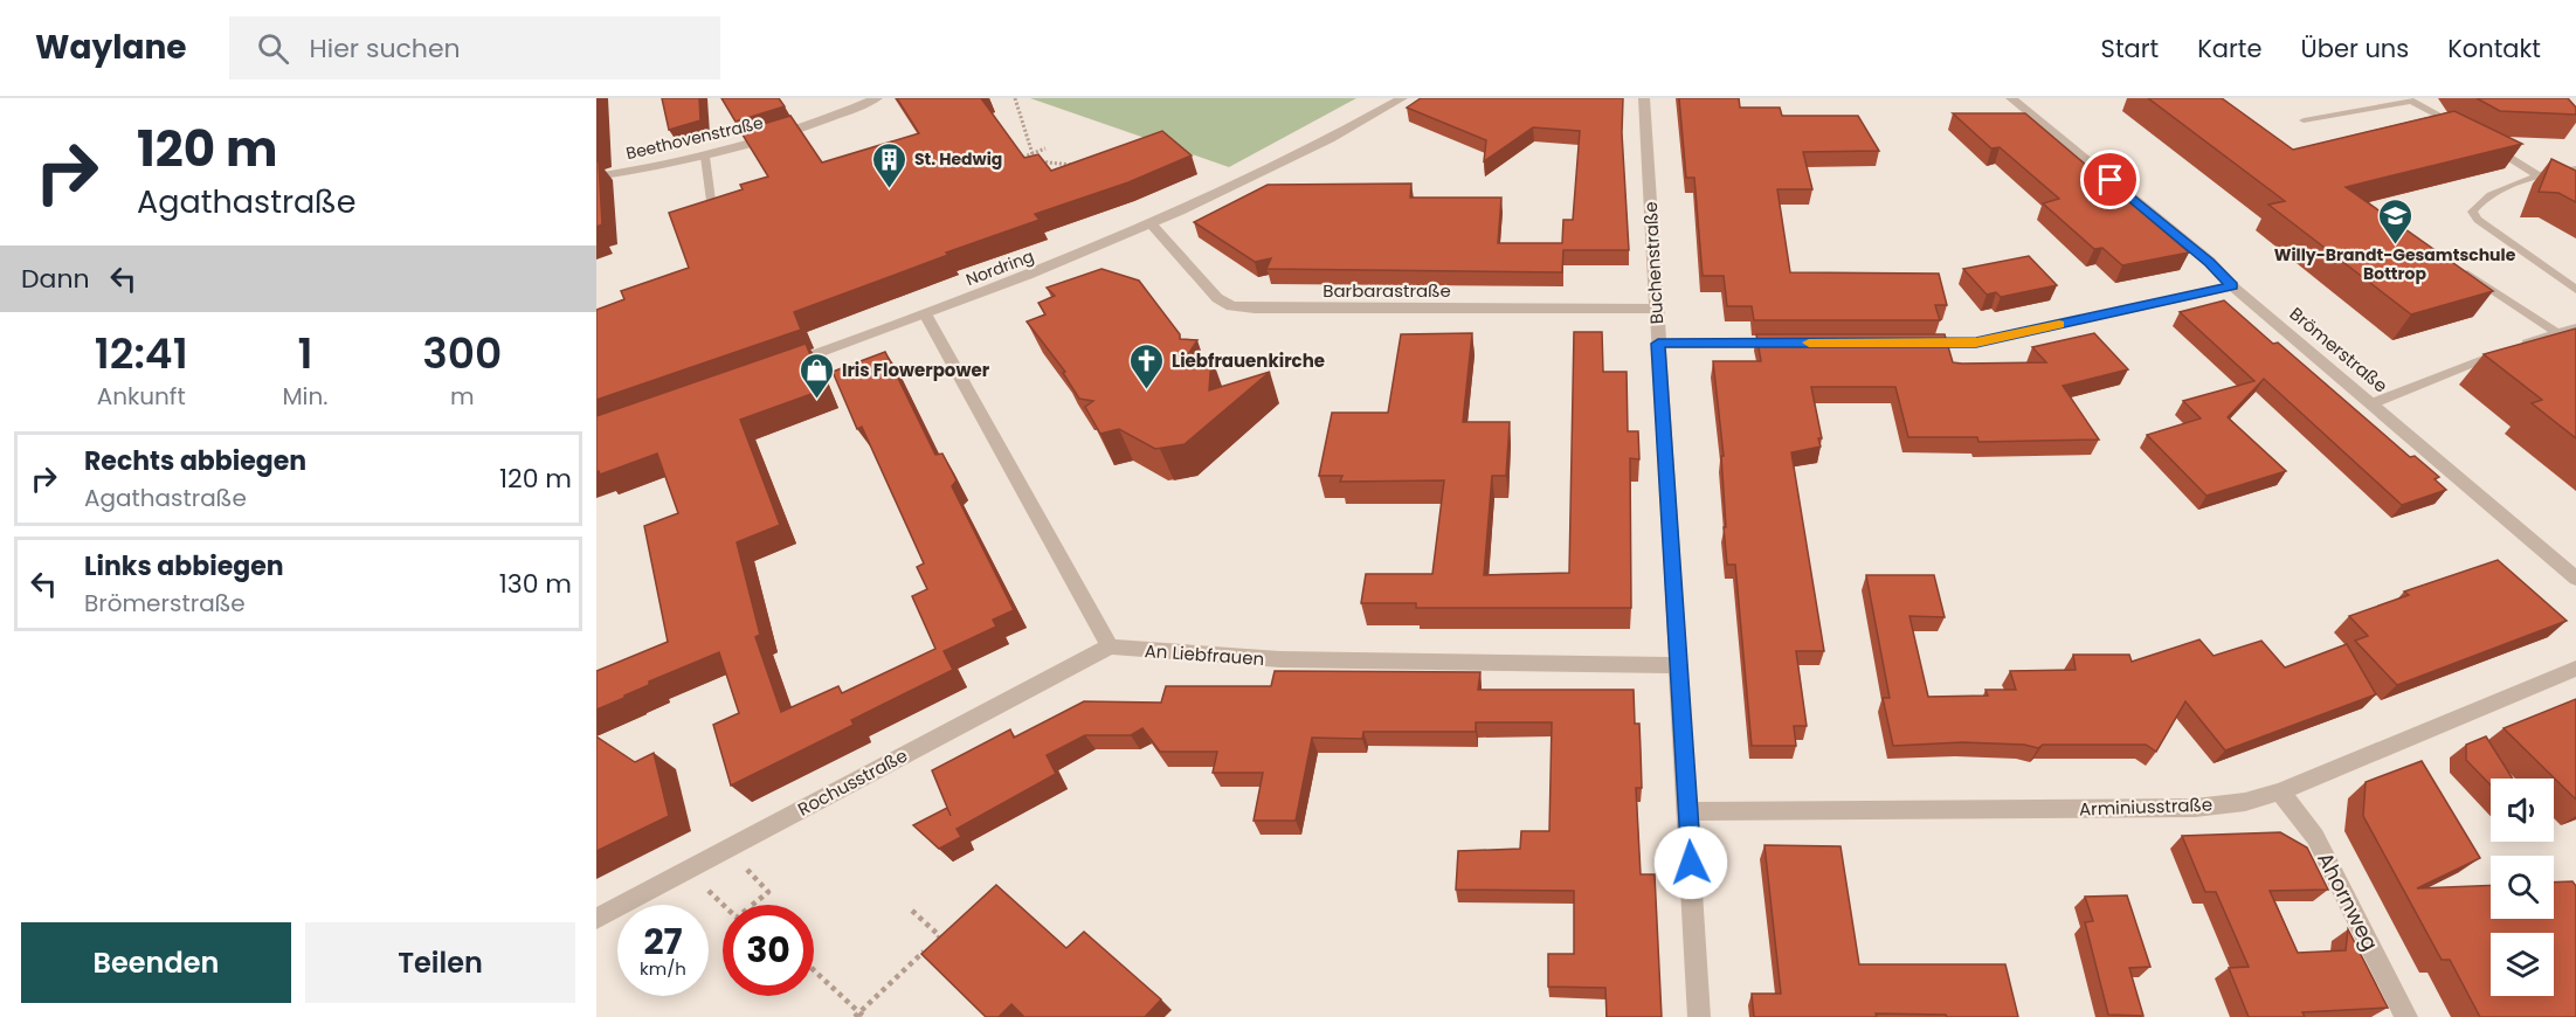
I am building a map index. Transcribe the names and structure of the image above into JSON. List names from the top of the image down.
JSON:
{
  "streets": {
    "street": [
      "Beethovenstraße",
      "Buchenstraße",
      "Nordring",
      "Barbarastraße",
      "Brömerstraße",
      "An Liebfrauen",
      "Rochusstraße",
      "Arminiusstraße",
      "Ahornweg"
    ]
  },
  "crossings": [
    ["Buchenstraße", "Barbarastraße"],
    ["Buchenstraße", "An Liebfrauen"],
    ["Buchenstraße", "Arminiusstraße"],
    ["Nordring", "Barbarastraße"],
    ["An Liebfrauen", "Rochusstraße"],
    ["Arminiusstraße", "Ahornweg"]
  ],
  "places": {
    "building": ["St. Hedwig"],
    "school or university": ["Willy-Brandt-Gesamtschule Bottrop"],
    "church": ["Liebfrauenkirche"],
    "shop": ["Iris Flowerpower"]
  },
  "page": {
    "header": "Waylane",
    "search": "Hier suchen",
    "nav": [
      "Start",
      "Karte",
      "Über uns",
      "Kontakt"
    ],
    "turn": ["120 m", "Agathastraße"],
    "then": "Dann",
    "eta": [
      "12:41",
      "Ankunft",
      "1",
      "Min.",
      "300",
      "m"
    ],
    "list": [
      {
        "name": "Rechts abbiegen",
        "note": "Agathastraße",
        "value": "120 m"
      },
      {
        "name": "Links abbiegen",
        "note": "Brömerstraße",
        "value": "130 m"
      }
    ],
    "speed": "27 km/h",
    "limit": "30",
    "buttons": ["Beenden", "Teilen"]
  }
}
